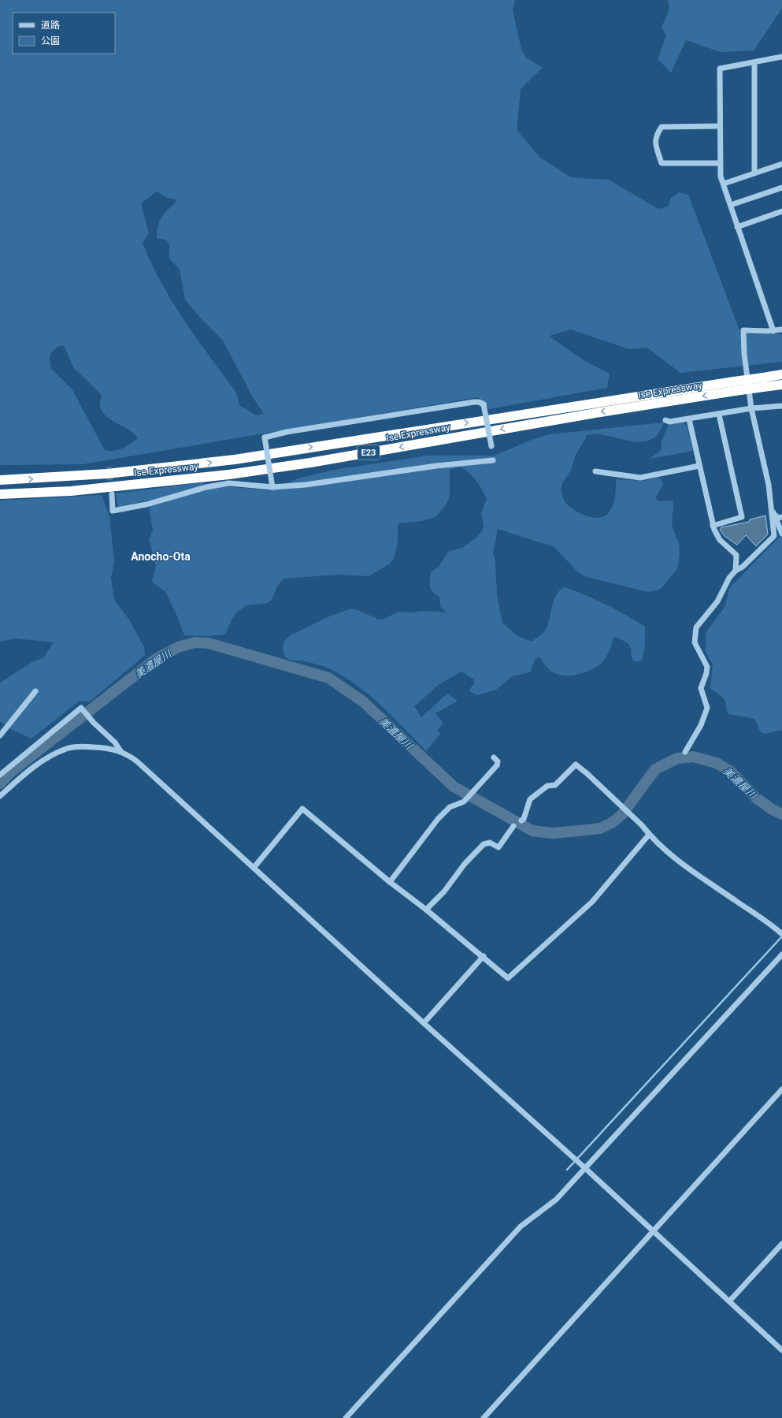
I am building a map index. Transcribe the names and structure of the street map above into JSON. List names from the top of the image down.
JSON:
{
  "streets": {
    "highway": ["Ise Expressway", "E23"]
  },
  "districts": ["Anocho-Ota"],
  "water": ["美濃屋川"],
  "legend": ["道路", "公園"]
}
